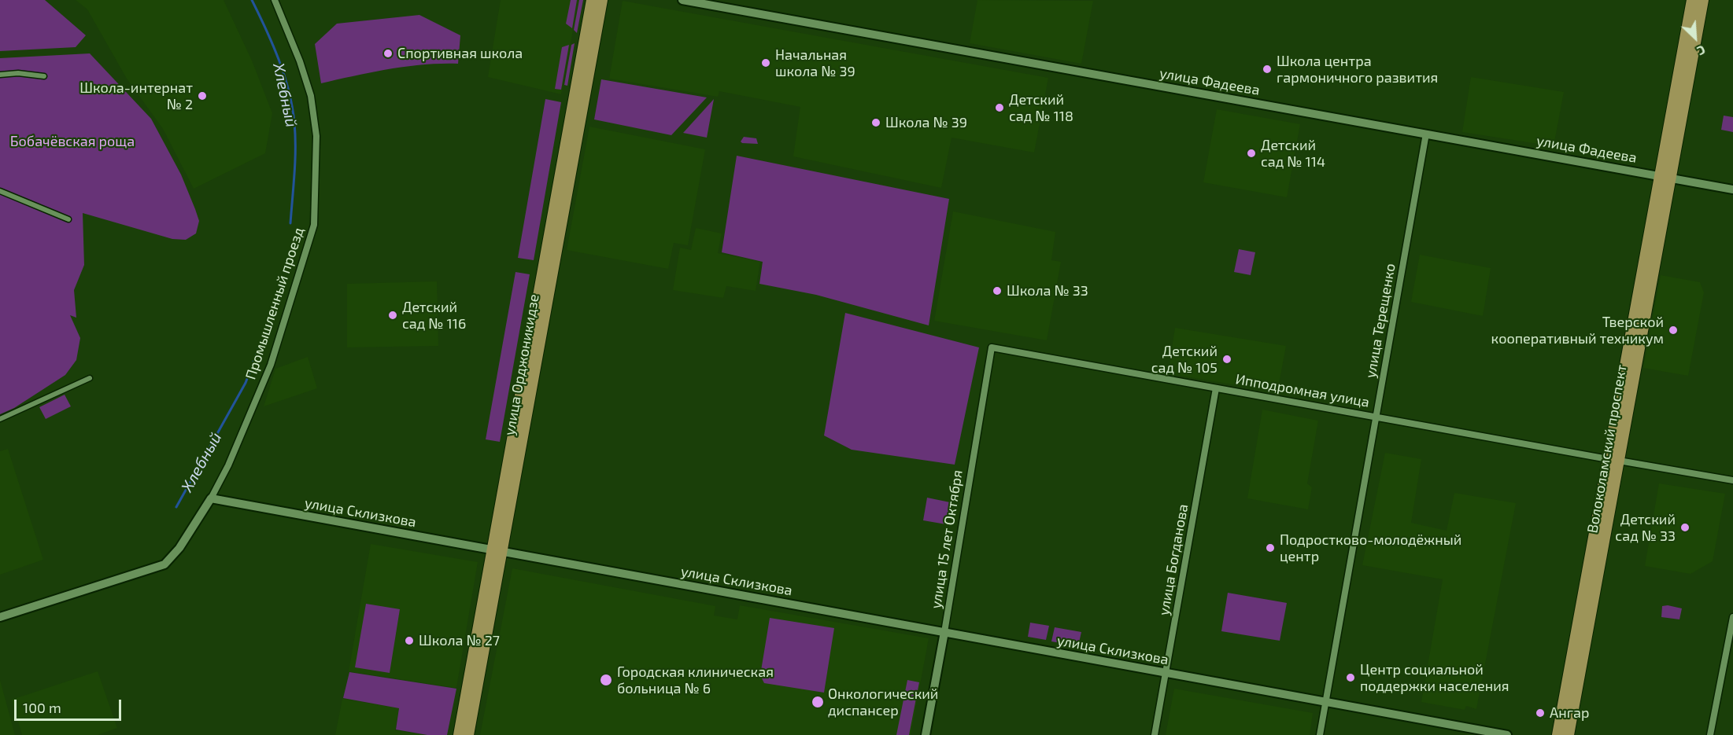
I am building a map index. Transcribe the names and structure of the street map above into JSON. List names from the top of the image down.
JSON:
{
  "streets": {
    "main road": ["улица Орджоникидзе", "Волоколамский проспект"],
    "street": [
      "улица Фадеева",
      "Промышленный проезд",
      "улица Терещенко",
      "Ипподромная улица",
      "улица Склизкова",
      "улица 15 лет Октября",
      "улица Богданова"
    ]
  },
  "crossings": [
    ["улица Фадеева", "улица Терещенко"],
    ["улица Фадеева", "Волоколамский проспект"],
    ["Промышленный проезд", "улица Склизкова"],
    ["улица Терещенко", "Ипподромная улица"],
    ["улица Терещенко", "улица Склизкова"],
    ["улица Орджоникидзе", "улица Склизкова"],
    ["Ипподромная улица", "Волоколамский проспект"],
    ["Ипподромная улица", "улица 15 лет Октября"],
    ["Ипподромная улица", "улица Богданова"],
    ["улица Склизкова", "улица 15 лет Октября"],
    ["улица Склизкова", "улица Богданова"]
  ],
  "water": ["Хлебный"],
  "parks": ["Бобачёвская роща"],
  "places": [
    "Спортивная школа",
    "Начальная школа № 39",
    "Школа центра гармоничного развития",
    "Школа-интернат № 2",
    "Детский сад № 118",
    "Школа № 39",
    "Детский сад № 114",
    "Школа № 33",
    "Детский сад № 116",
    "Тверской кооперативный техникум",
    "Детский сад № 105",
    "Детский сад № 33",
    "Подростково-молодёжный центр",
    "Школа № 27",
    "Центр социальной поддержки населения",
    "Городская клиническая больница № 6",
    "Онкологический диспансер",
    "Ангар"
  ],
  "scale_bar": "100 m",
  "north": "bottom right"
}
